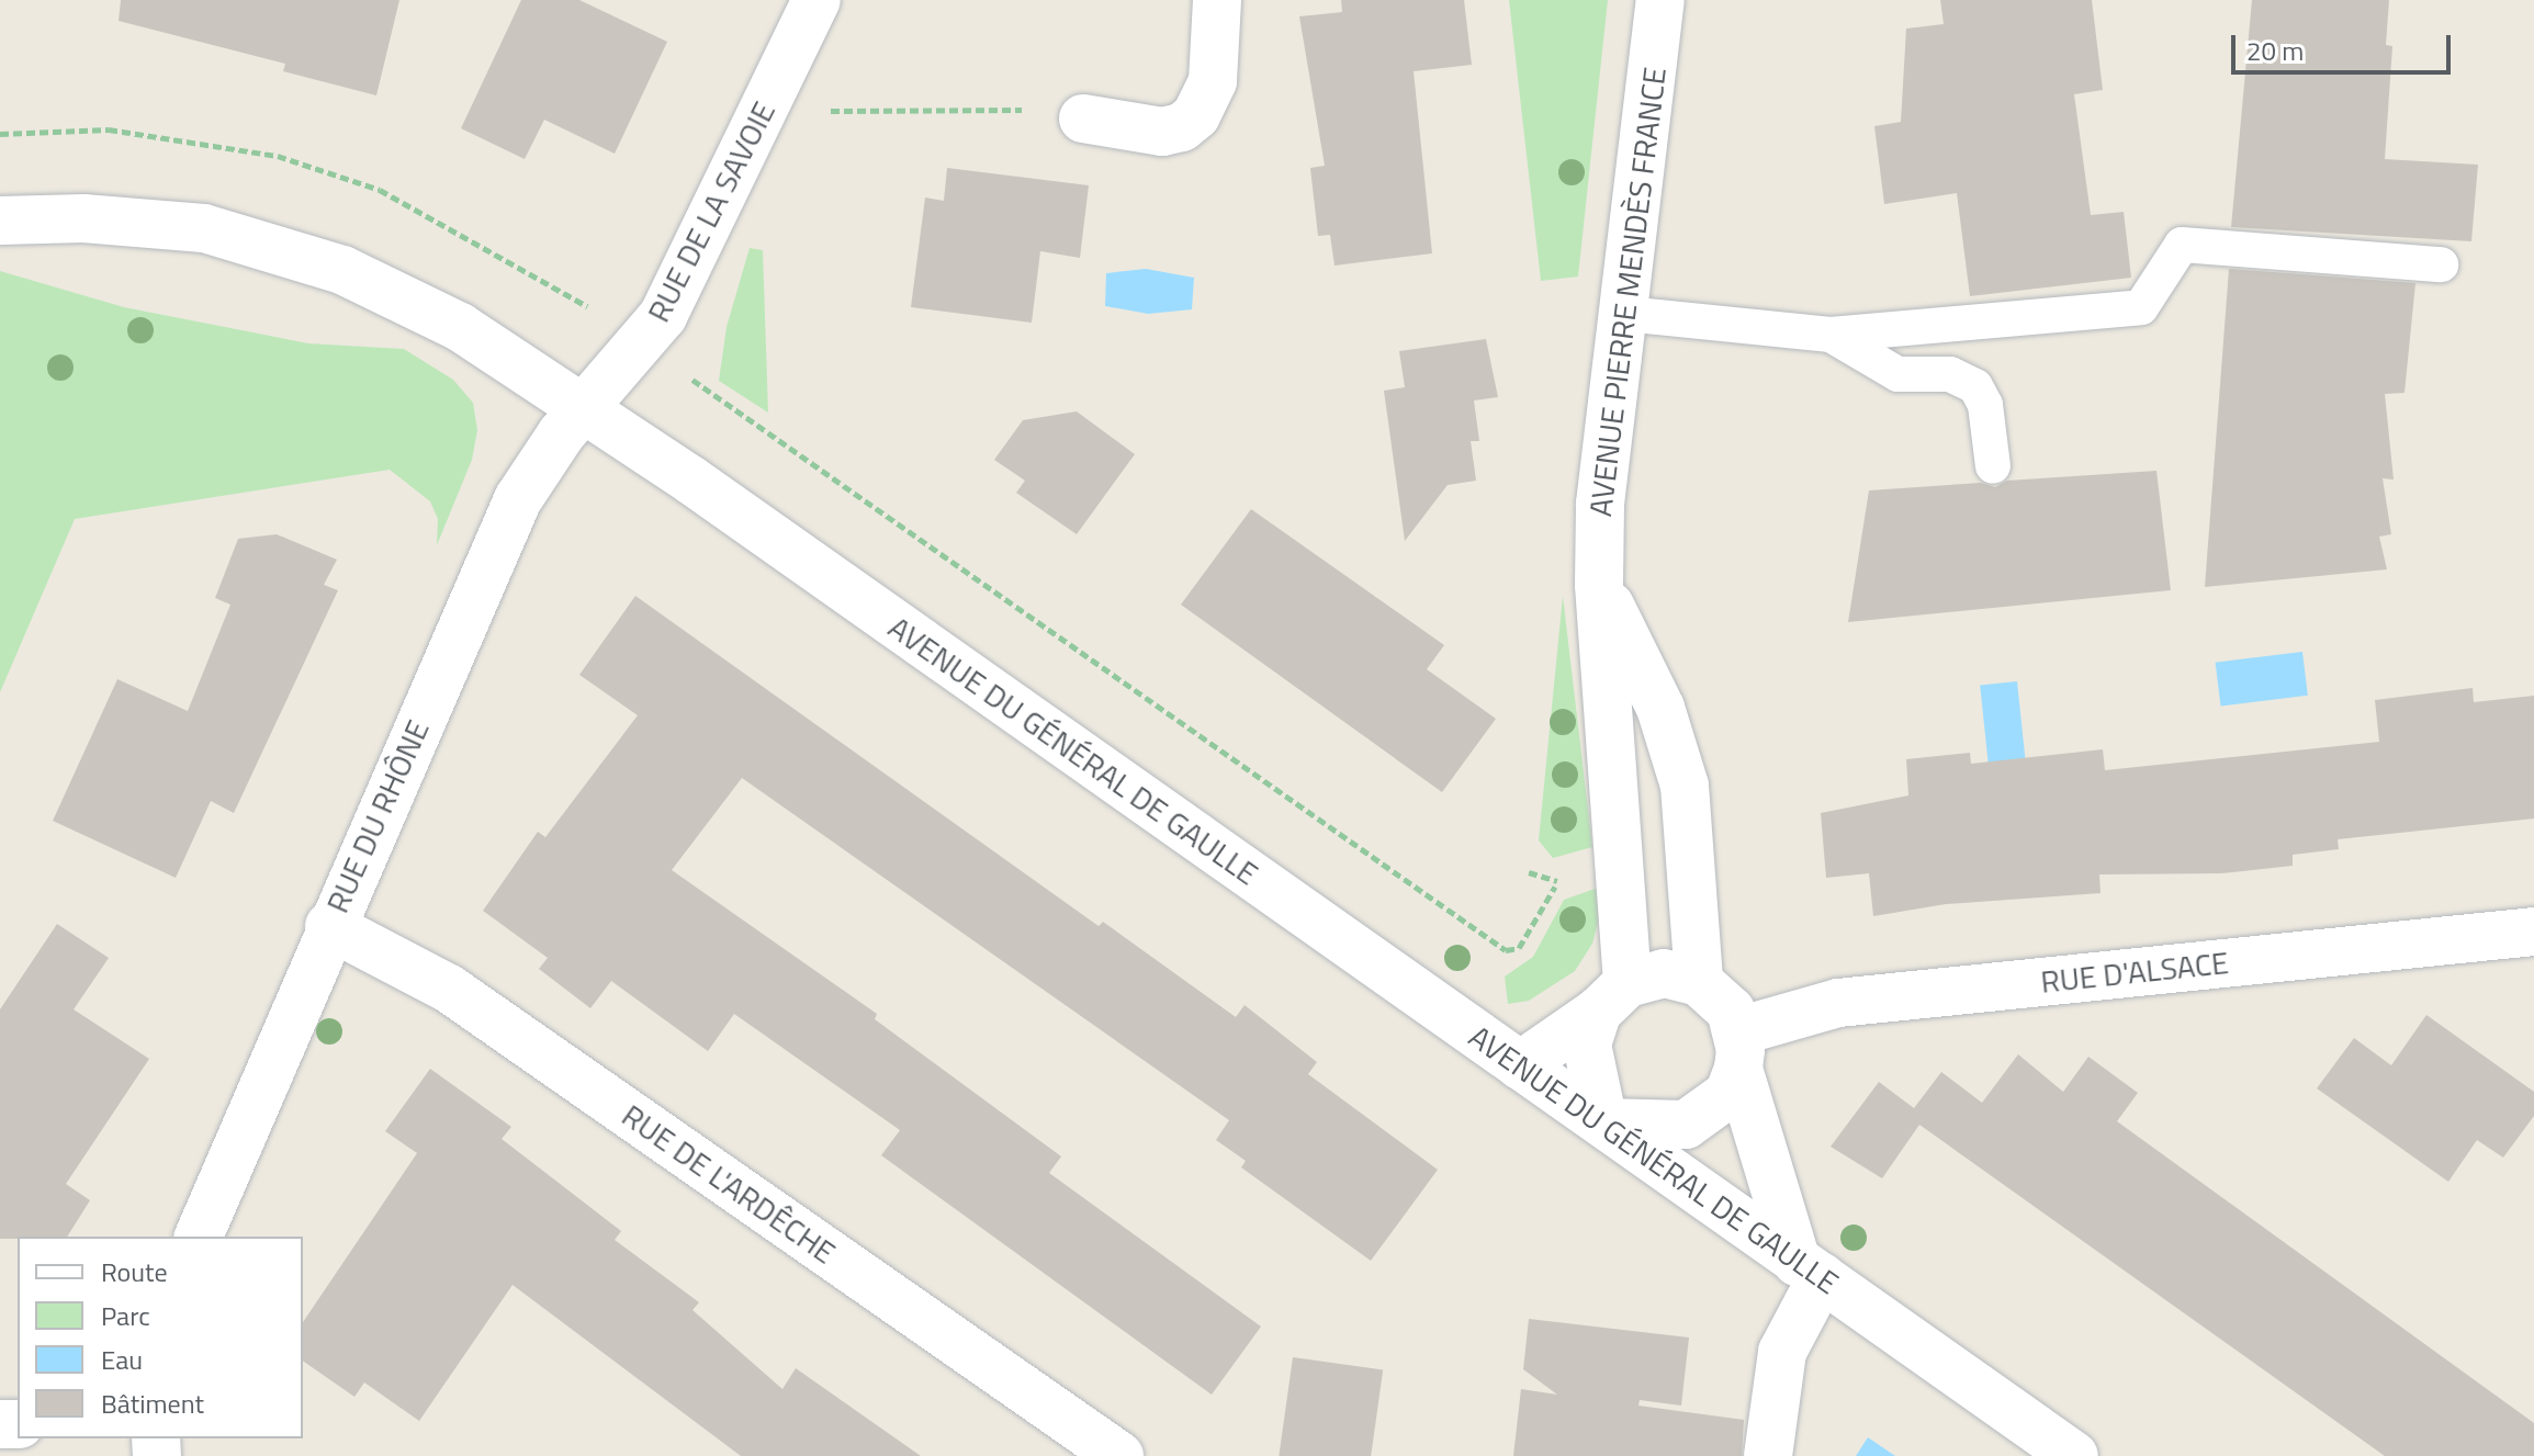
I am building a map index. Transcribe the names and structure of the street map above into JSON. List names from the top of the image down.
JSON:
{
  "streets": {
    "street": [
      "RUE DE LA SAVOIE",
      "AVENUE PIERRE MENDÈS FRANCE",
      "AVENUE DU GÉNÉRAL DE GAULLE",
      "RUE DU RHÔNE",
      "RUE D'ALSACE",
      "RUE DE L'ARDÊCHE"
    ]
  },
  "crossings": [
    ["RUE DE LA SAVOIE", "AVENUE DU GÉNÉRAL DE GAULLE"],
    ["RUE DE LA SAVOIE", "RUE DU RHÔNE"],
    ["AVENUE PIERRE MENDÈS FRANCE", "AVENUE DU GÉNÉRAL DE GAULLE"],
    ["AVENUE PIERRE MENDÈS FRANCE", "RUE D'ALSACE"],
    ["AVENUE DU GÉNÉRAL DE GAULLE", "RUE DU RHÔNE"],
    ["AVENUE DU GÉNÉRAL DE GAULLE", "RUE D'ALSACE"],
    ["RUE DU RHÔNE", "RUE DE L'ARDÊCHE"]
  ],
  "legend": [
    "Route",
    "Parc",
    "Eau",
    "Bâtiment"
  ],
  "scale_bar": "20 m"
}
